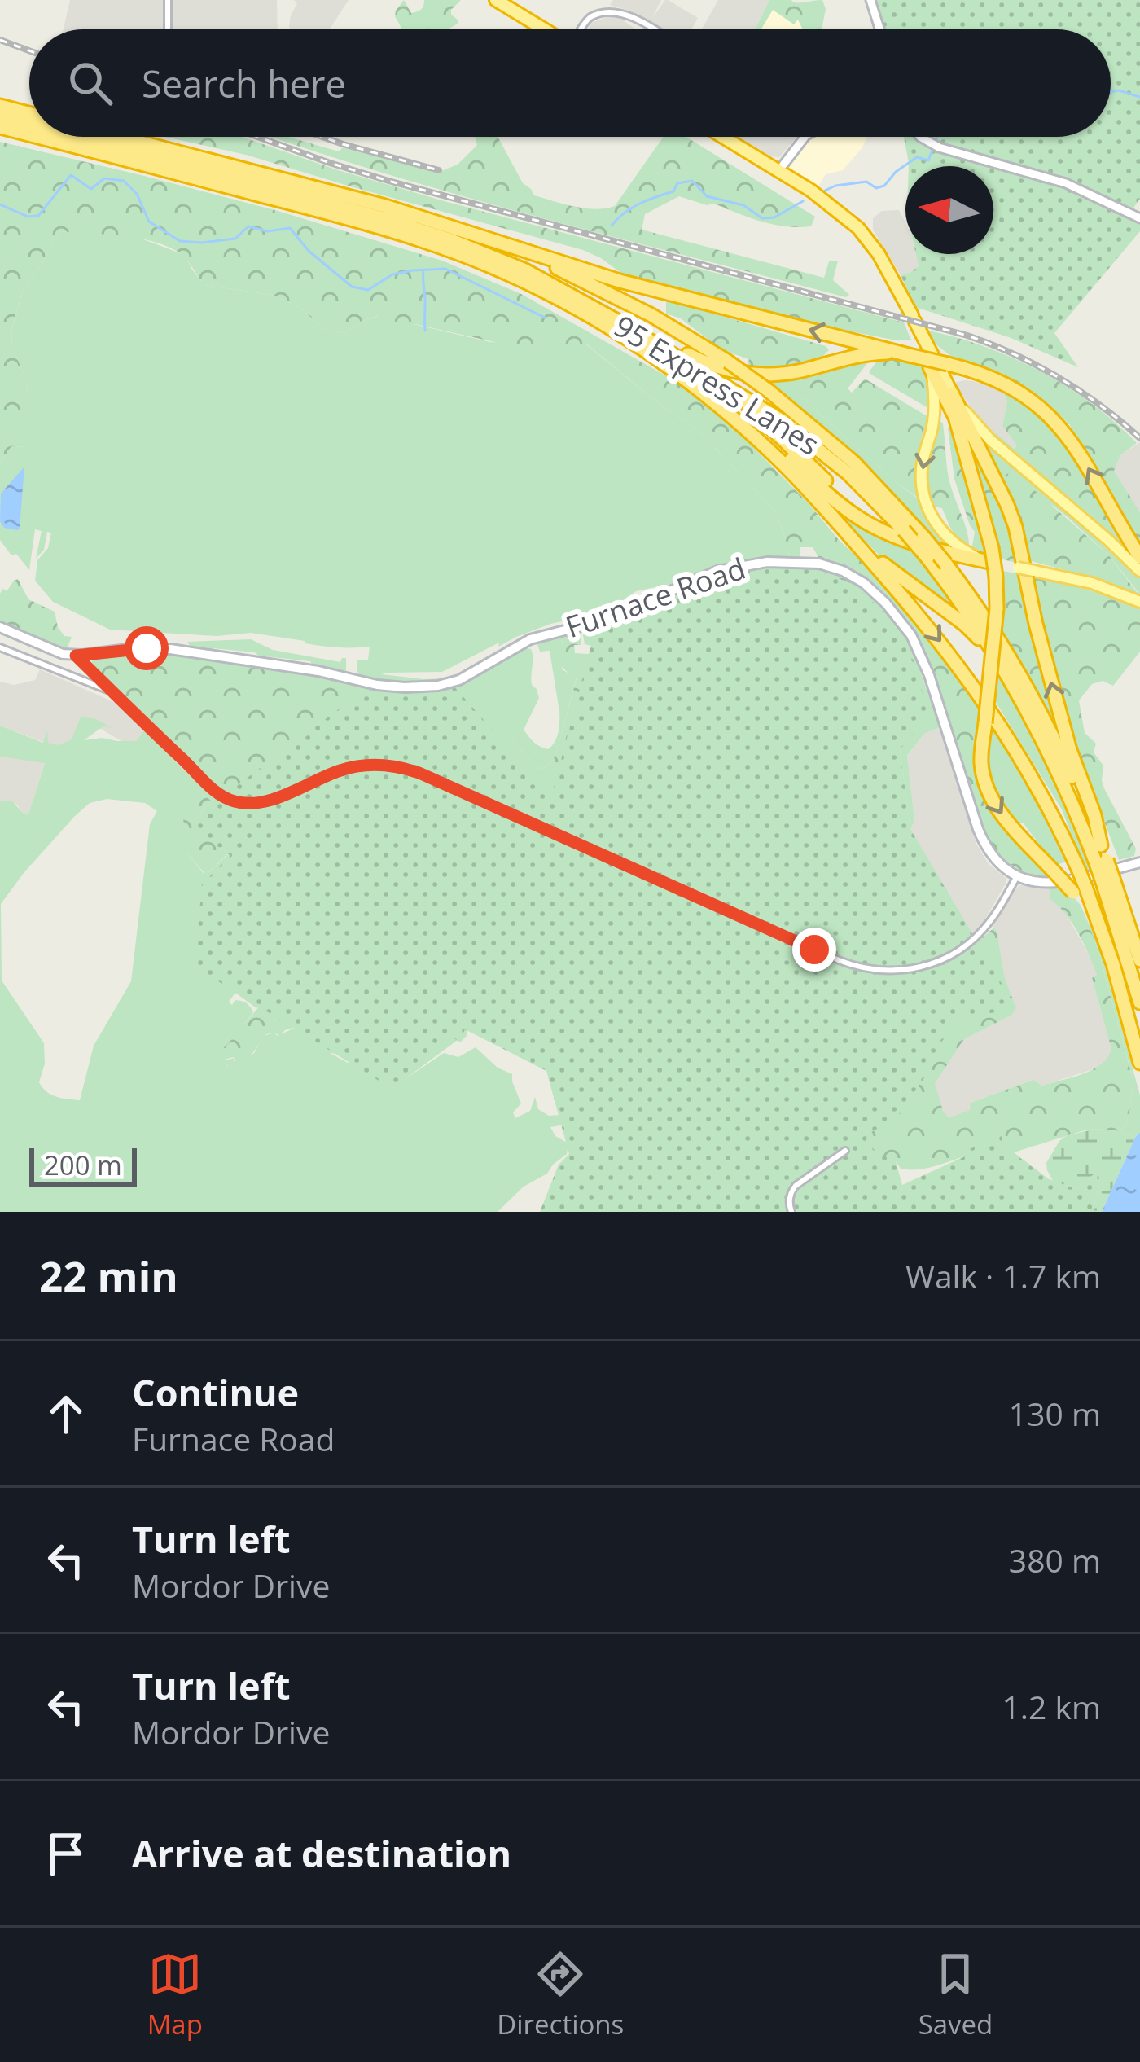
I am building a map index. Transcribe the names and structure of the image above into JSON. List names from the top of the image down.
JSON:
{
  "streets": {
    "highway": ["95 Express Lanes"],
    "main road": ["Furnace Road"]
  },
  "scale_bar": "200 m",
  "north": "left",
  "page": {
    "search": "Search here",
    "scale": "200 m",
    "heading": ["22 min", "Walk · 1.7 km"],
    "list": [
      ["Continue", "Furnace Road", "130 m"],
      ["Turn left", "Mordor Drive", "380 m"],
      ["Turn left", "Mordor Drive", "1.2 km"],
      "Arrive at destination"
    ],
    "nav": ["Map", "Directions", "Saved"]
  }
}
